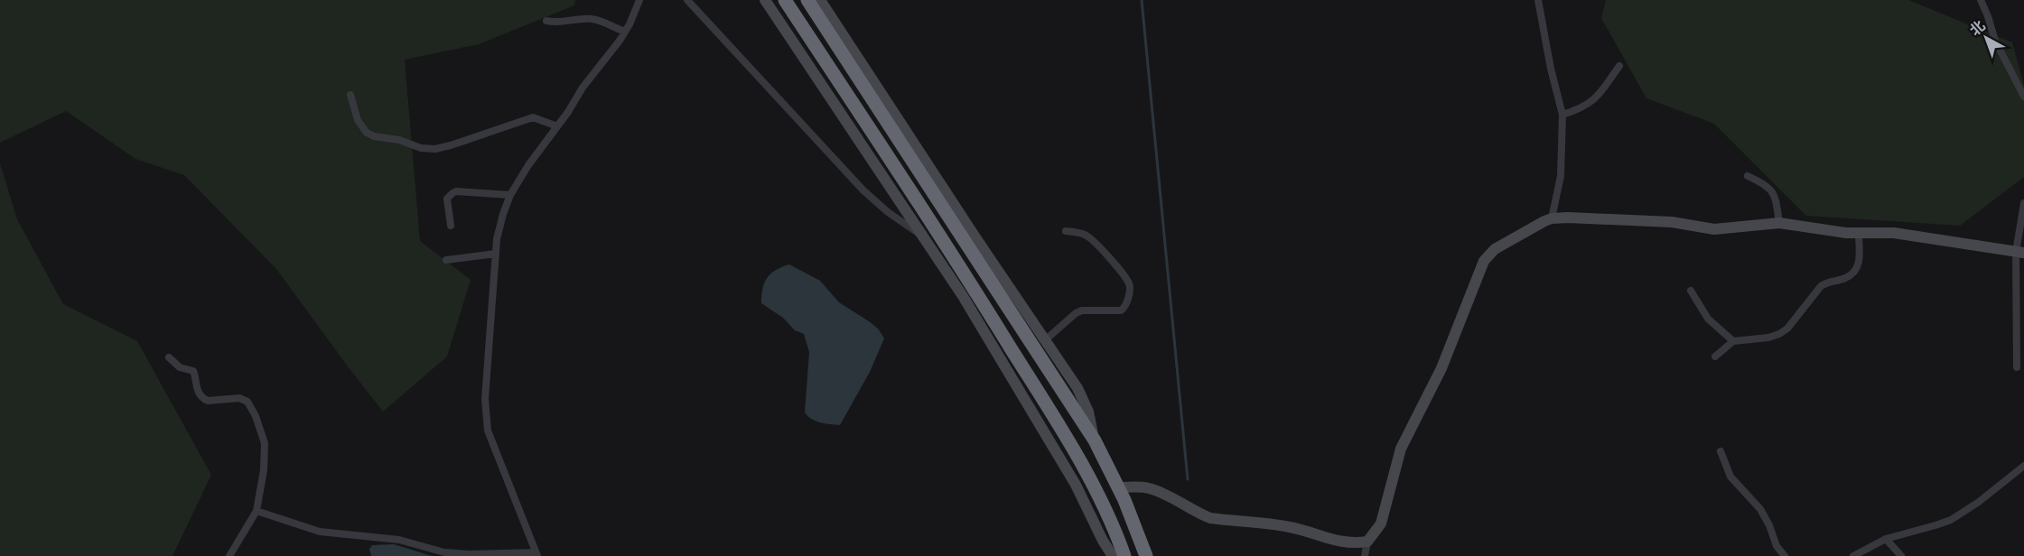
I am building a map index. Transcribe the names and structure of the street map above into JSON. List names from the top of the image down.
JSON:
{
  "north": "top left"
}
